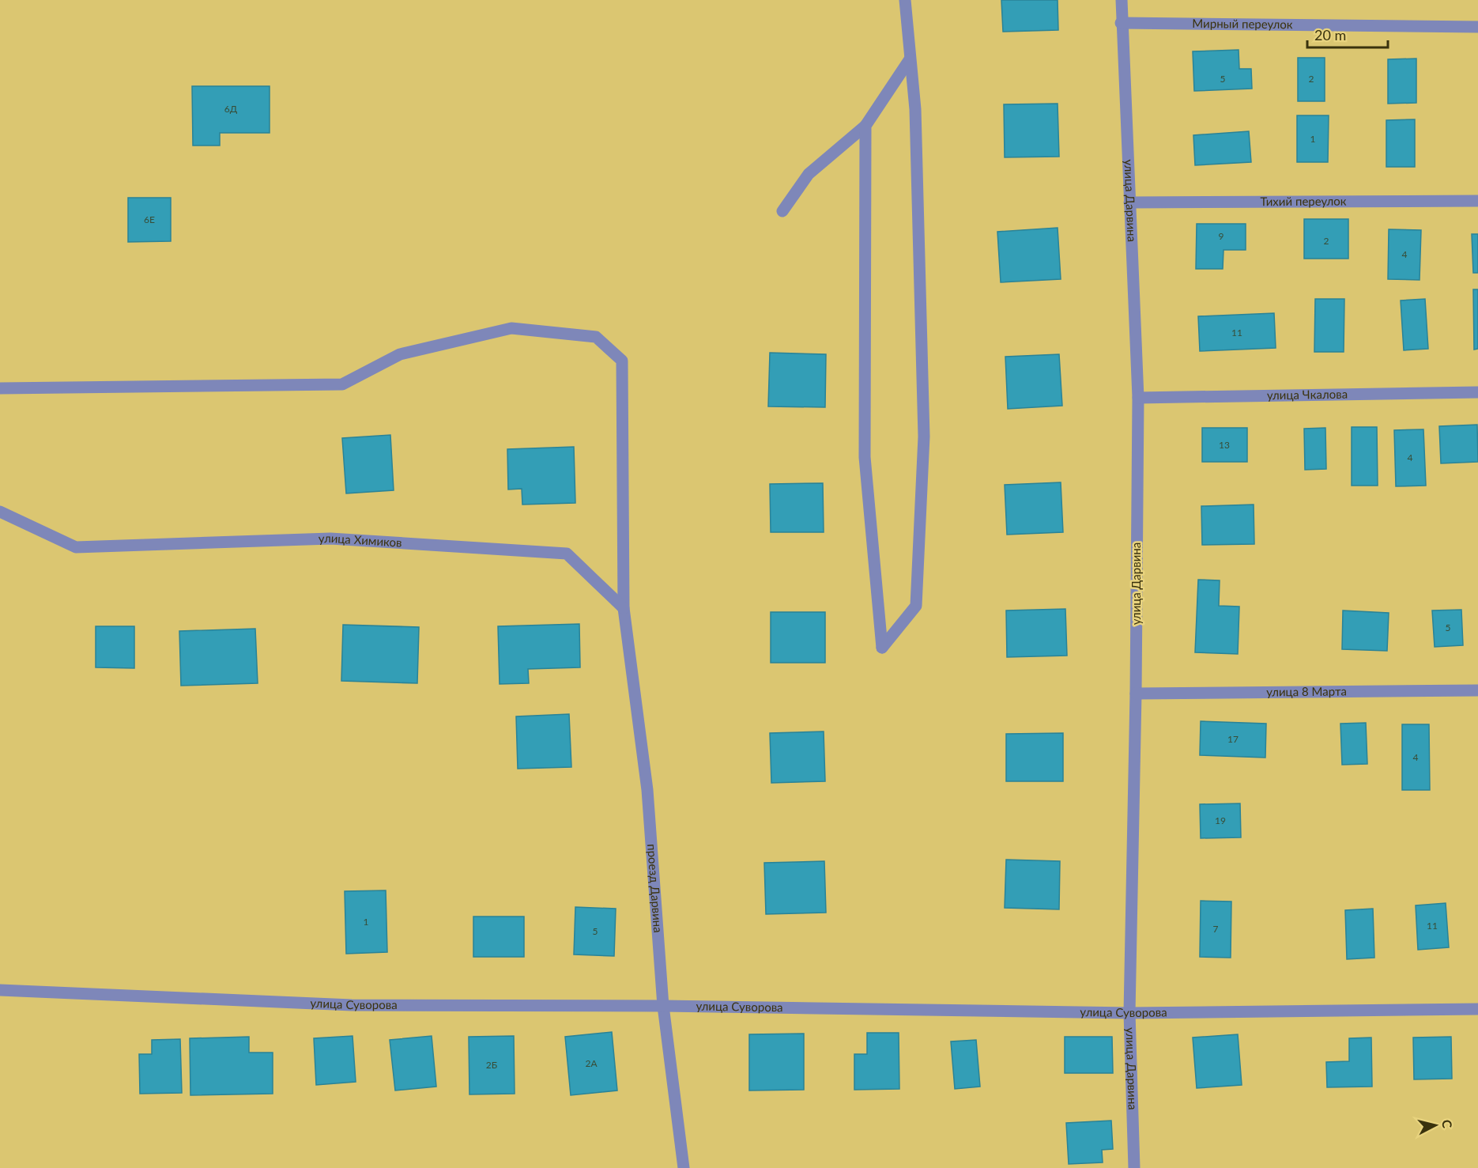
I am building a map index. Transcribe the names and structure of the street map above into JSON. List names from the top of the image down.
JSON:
{
  "streets": {
    "street": [
      "Мирный переулок",
      "улица Дарвина",
      "Тихий переулок",
      "улица Чкалова",
      "улица Химиков",
      "улица 8 Марта",
      "проезд Дарвина",
      "улица Суворова"
    ]
  },
  "crossings": [
    ["Мирный переулок", "улица Дарвина"],
    ["улица Дарвина", "Тихий переулок"],
    ["улица Дарвина", "улица Чкалова"],
    ["улица Дарвина", "улица 8 Марта"],
    ["улица Дарвина", "улица Суворова"],
    ["улица Химиков", "проезд Дарвина"],
    ["проезд Дарвина", "улица Суворова"]
  ],
  "house_numbers": [
    "5",
    "2",
    "6Д",
    "1",
    "6Е",
    "9",
    "2",
    "4",
    "11",
    "13",
    "4",
    "5",
    "17",
    "4",
    "19",
    "1",
    "11",
    "7",
    "5",
    "2А",
    "2Б"
  ],
  "scale_bar": "20 m",
  "north": "right"
}
